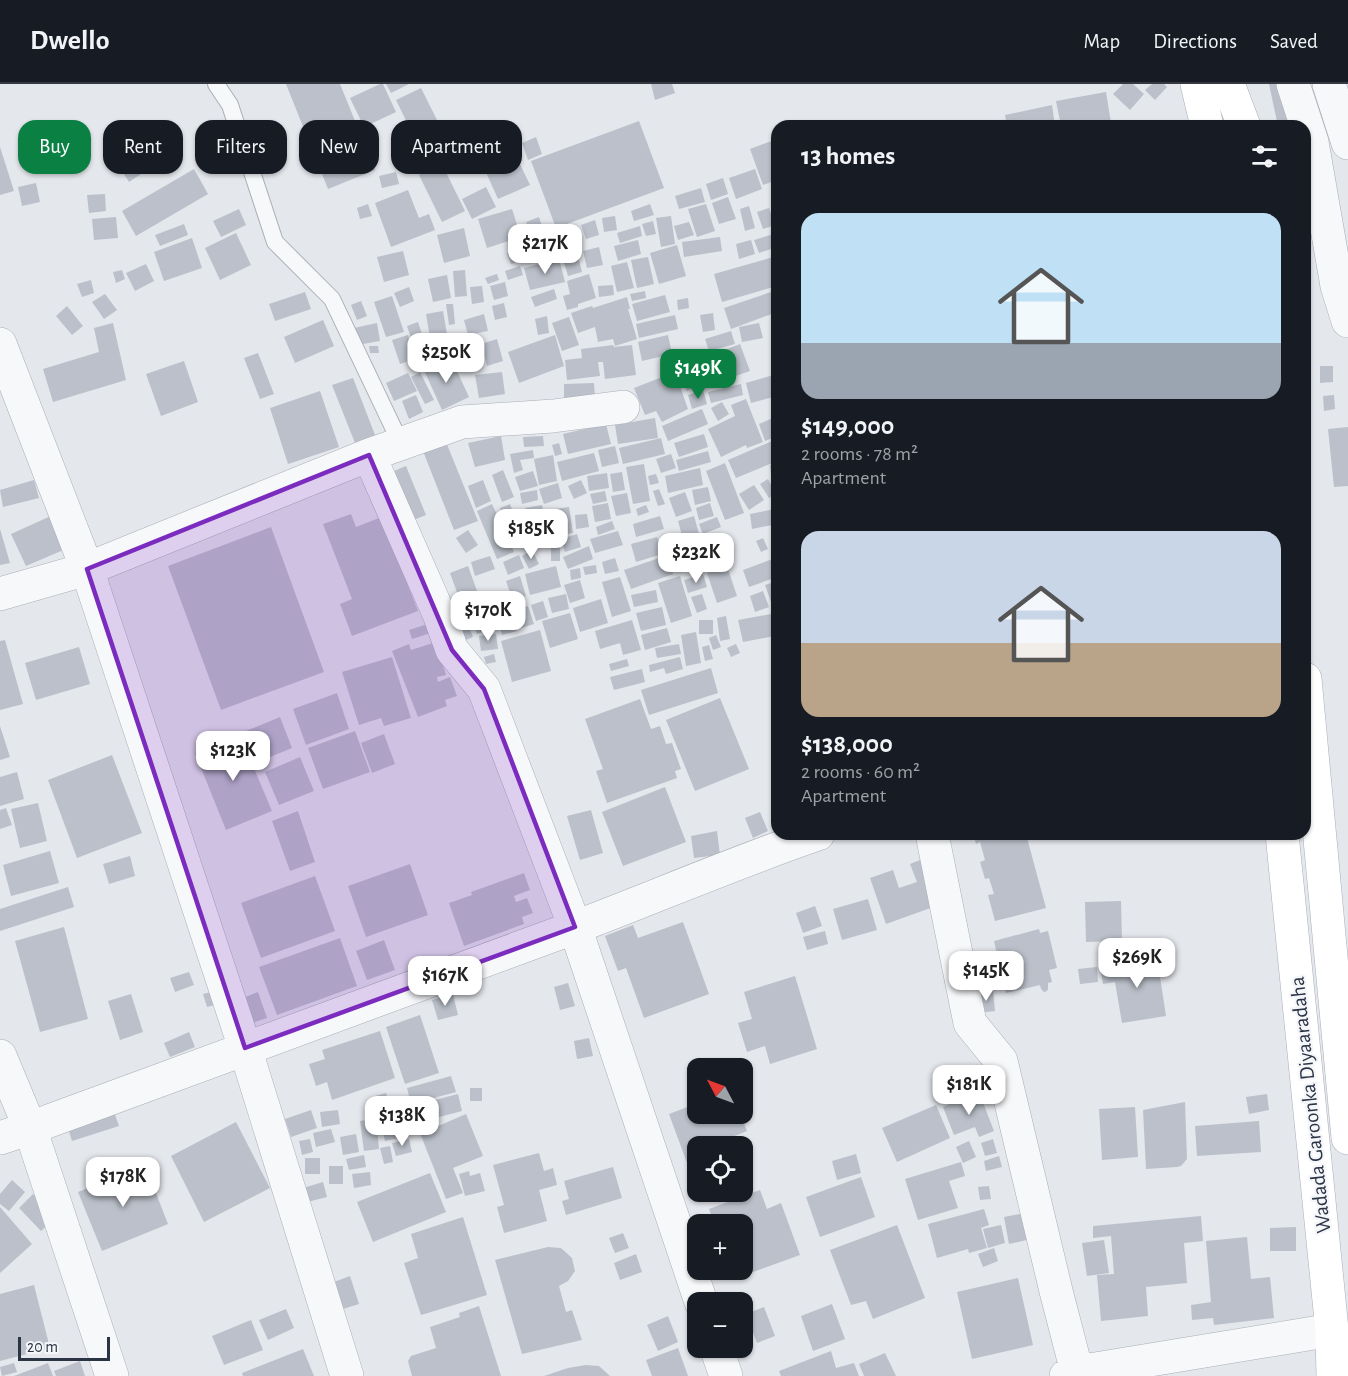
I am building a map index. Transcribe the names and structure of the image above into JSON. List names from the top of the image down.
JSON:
{
  "streets": {
    "main road": ["Wadada Garoonka Diyaaradaha"]
  },
  "scale_bar": "20 m",
  "north": "top left",
  "page": {
    "header": "Dwello",
    "nav": ["Map", "Directions", "Saved"],
    "chip": [
      "Buy",
      "Rent",
      "Filters",
      "New",
      "Apartment"
    ],
    "heading": "13 homes",
    "list": [
      {
        "name": "$149,000",
        "note": "2 rooms · 78 m² · Apartment"
      },
      {
        "name": "$138,000",
        "note": "2 rooms · 60 m² · Apartment"
      }
    ],
    "price": [
      "$217K",
      "$250K",
      "$149K",
      "$185K",
      "$232K",
      "$170K",
      "$123K",
      "$269K",
      "$145K",
      "$167K",
      "$181K",
      "$138K",
      "$178K"
    ],
    "map_buttons": ["+", "−"],
    "scale": "20 m"
  }
}
